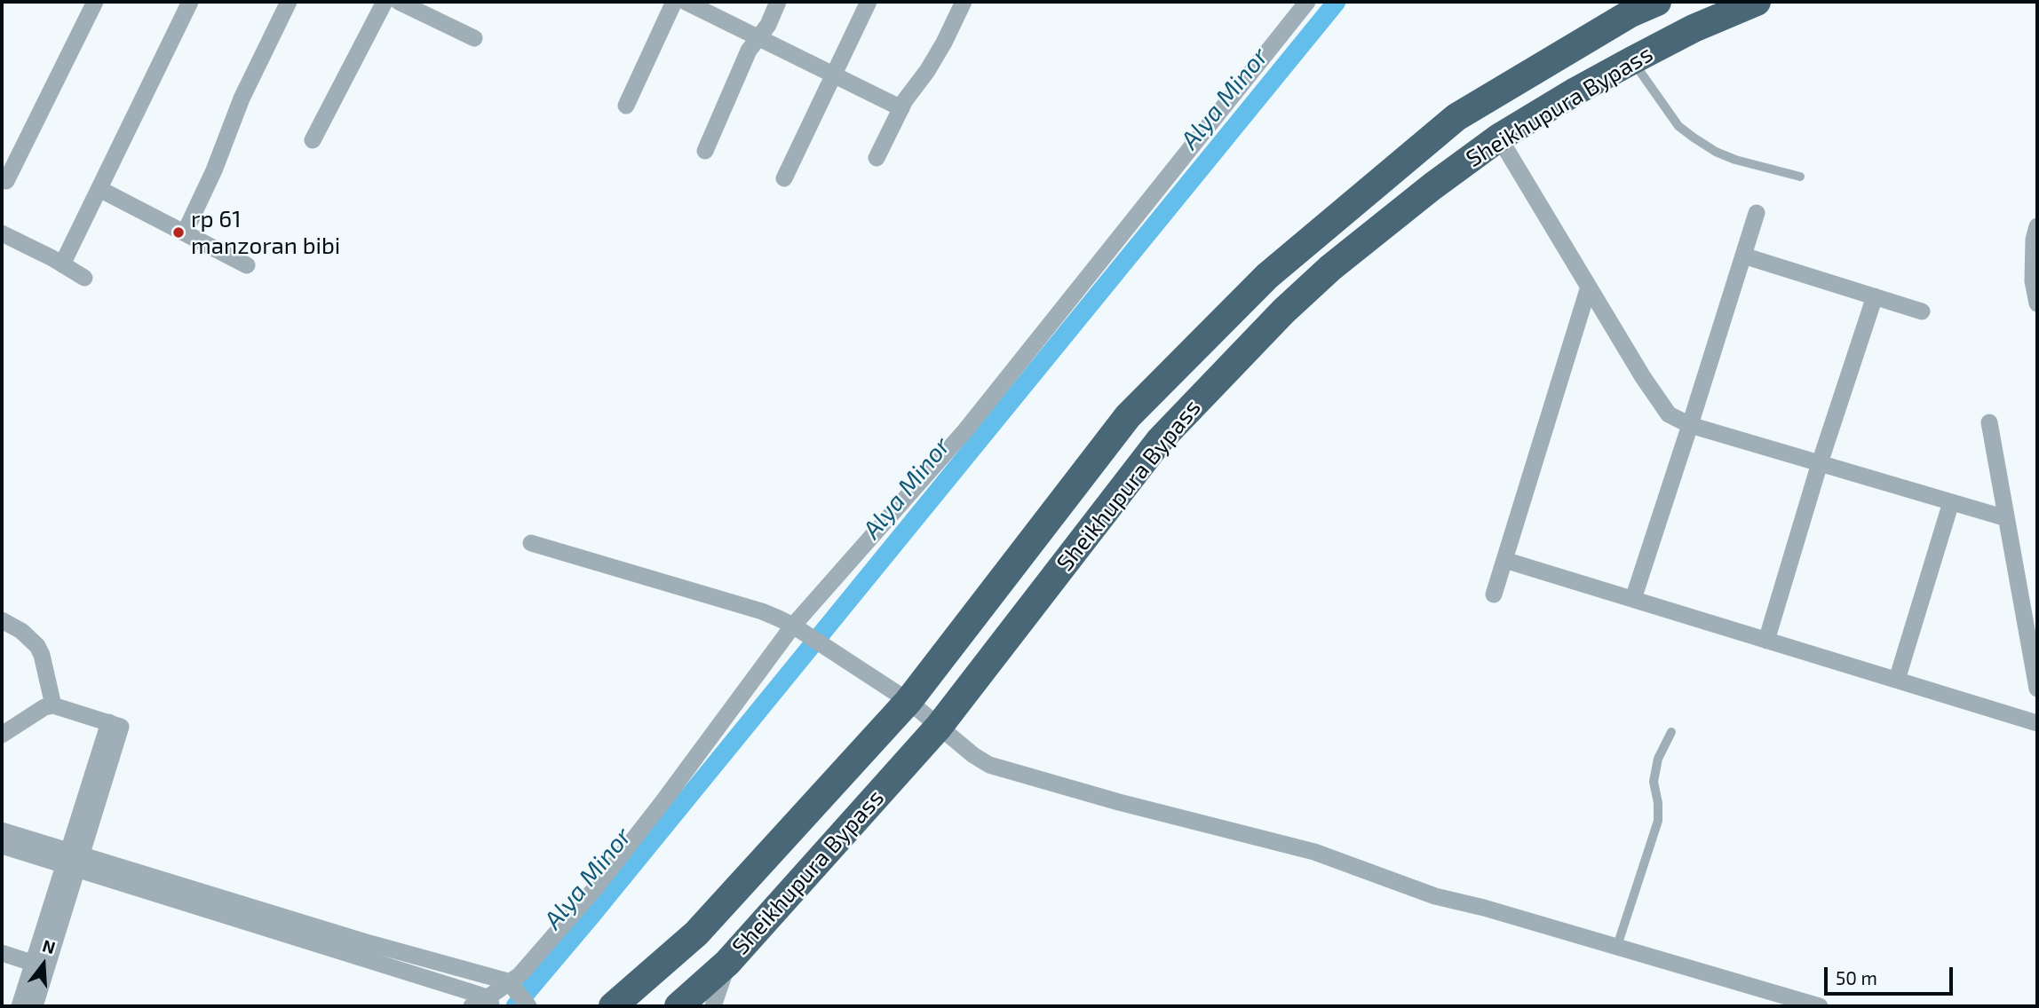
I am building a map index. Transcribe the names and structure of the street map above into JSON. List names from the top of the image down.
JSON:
{
  "streets": {
    "highway": ["Sheikhupura Bypass"]
  },
  "water": ["Alya Minor"],
  "places": ["rp 61 manzoran bibi"],
  "scale_bar": "50 m",
  "north": "top"
}
